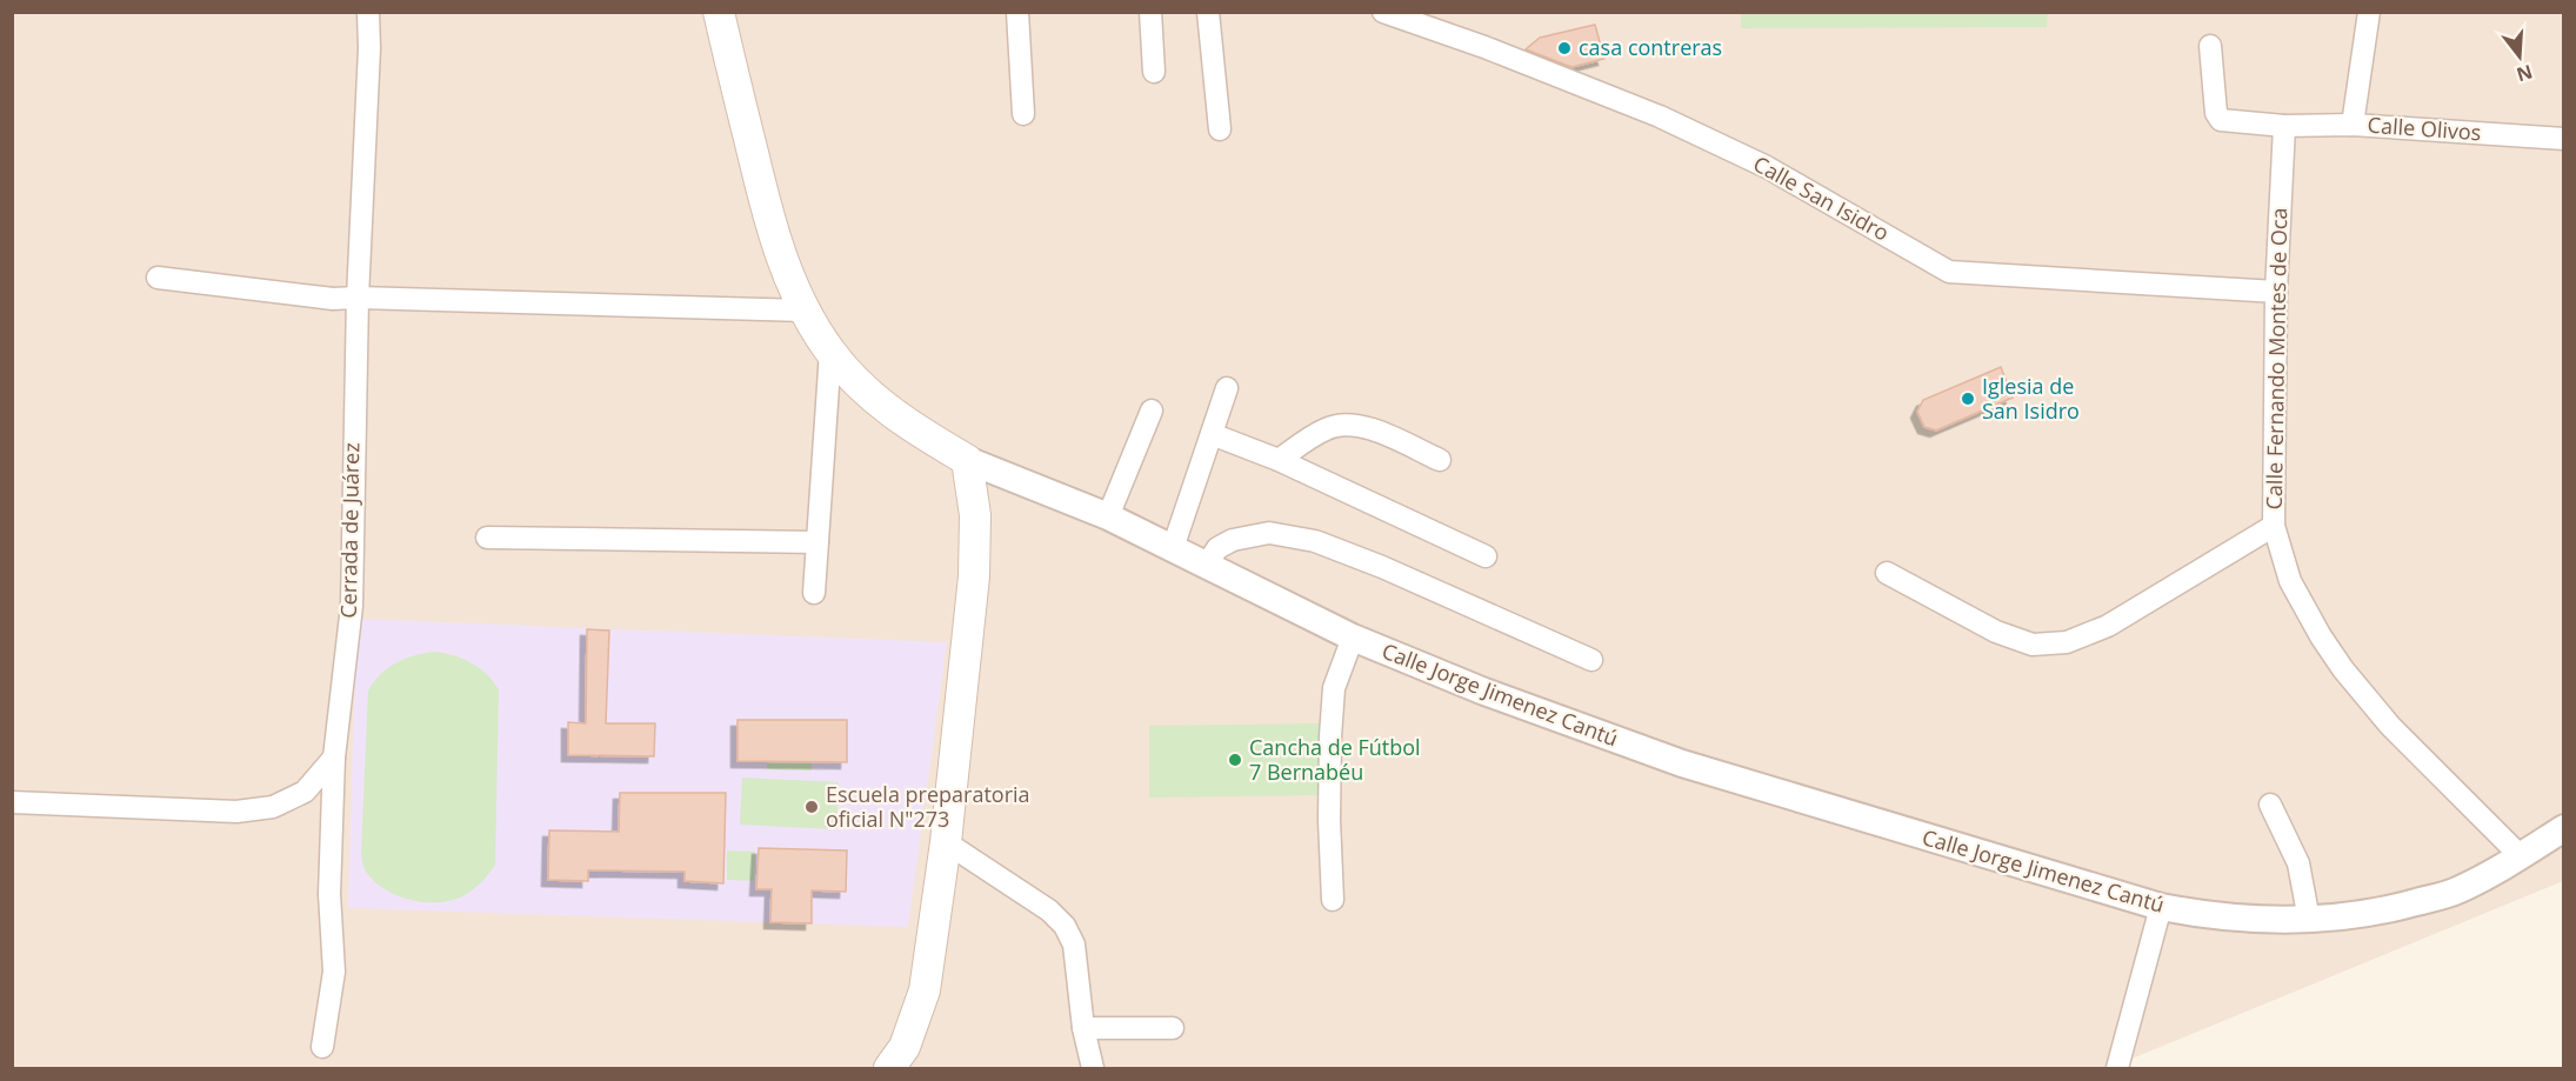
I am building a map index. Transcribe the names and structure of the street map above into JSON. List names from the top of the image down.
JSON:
{
  "streets": {
    "main road": ["Calle Jorge Jimenez Cantú"],
    "street": [
      "Calle Olivos",
      "Calle San Isidro",
      "Calle Fernando Montes de Oca",
      "Cerrada de Juárez"
    ]
  },
  "crossings": [
    ["Calle Olivos", "Calle Fernando Montes de Oca"],
    ["Calle San Isidro", "Calle Fernando Montes de Oca"],
    ["Calle Fernando Montes de Oca", "Calle Jorge Jimenez Cantú"]
  ],
  "places": [
    "casa contreras",
    "Iglesia de San Isidro",
    "Cancha de Fútbol 7 Bernabéu",
    "Escuela preparatoria oficial N\"273"
  ],
  "north": "bottom"
}
